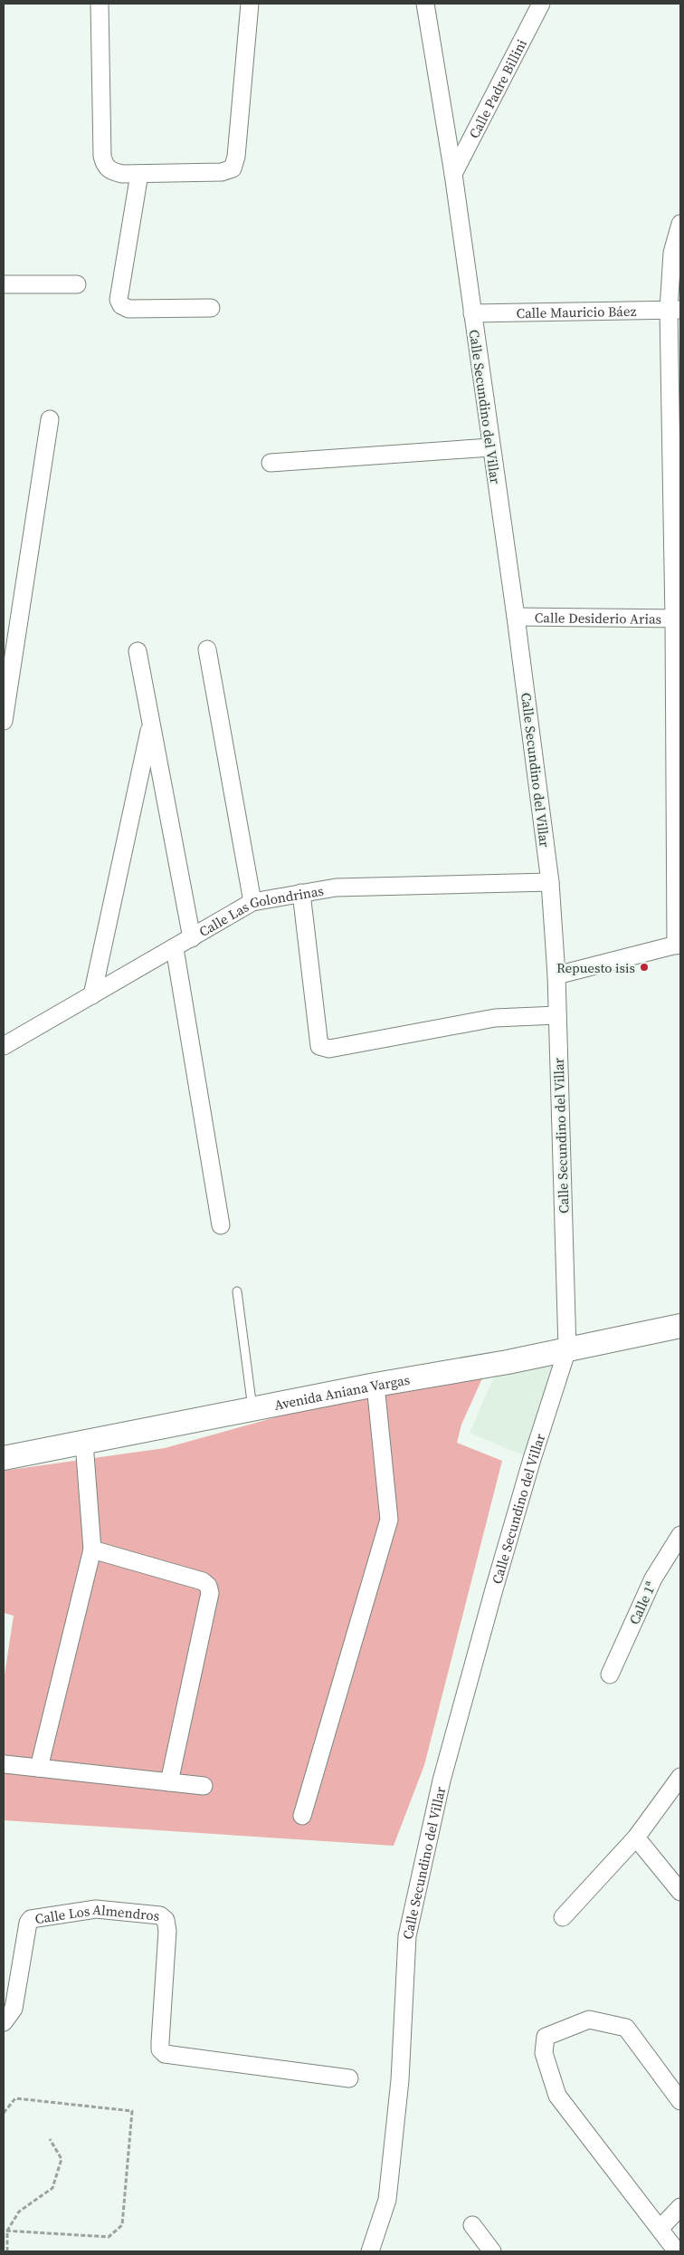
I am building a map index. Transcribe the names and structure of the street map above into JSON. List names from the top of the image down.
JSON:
{
  "streets": {
    "main road": ["Avenida Aniana Vargas"],
    "street": [
      "Calle Padre Billini",
      "Calle Mauricio Báez",
      "Calle Secundino del Villar",
      "Calle Desiderio Arias",
      "Calle Las Golondrinas",
      "Calle 1ª",
      "Calle Los Almendros"
    ]
  },
  "crossings": [
    ["Calle Padre Billini", "Calle Secundino del Villar"],
    ["Calle Mauricio Báez", "Calle Secundino del Villar"],
    ["Calle Secundino del Villar", "Calle Desiderio Arias"],
    ["Calle Secundino del Villar", "Calle Las Golondrinas"],
    ["Calle Secundino del Villar", "Avenida Aniana Vargas"]
  ],
  "places": ["Repuesto isis"]
}
